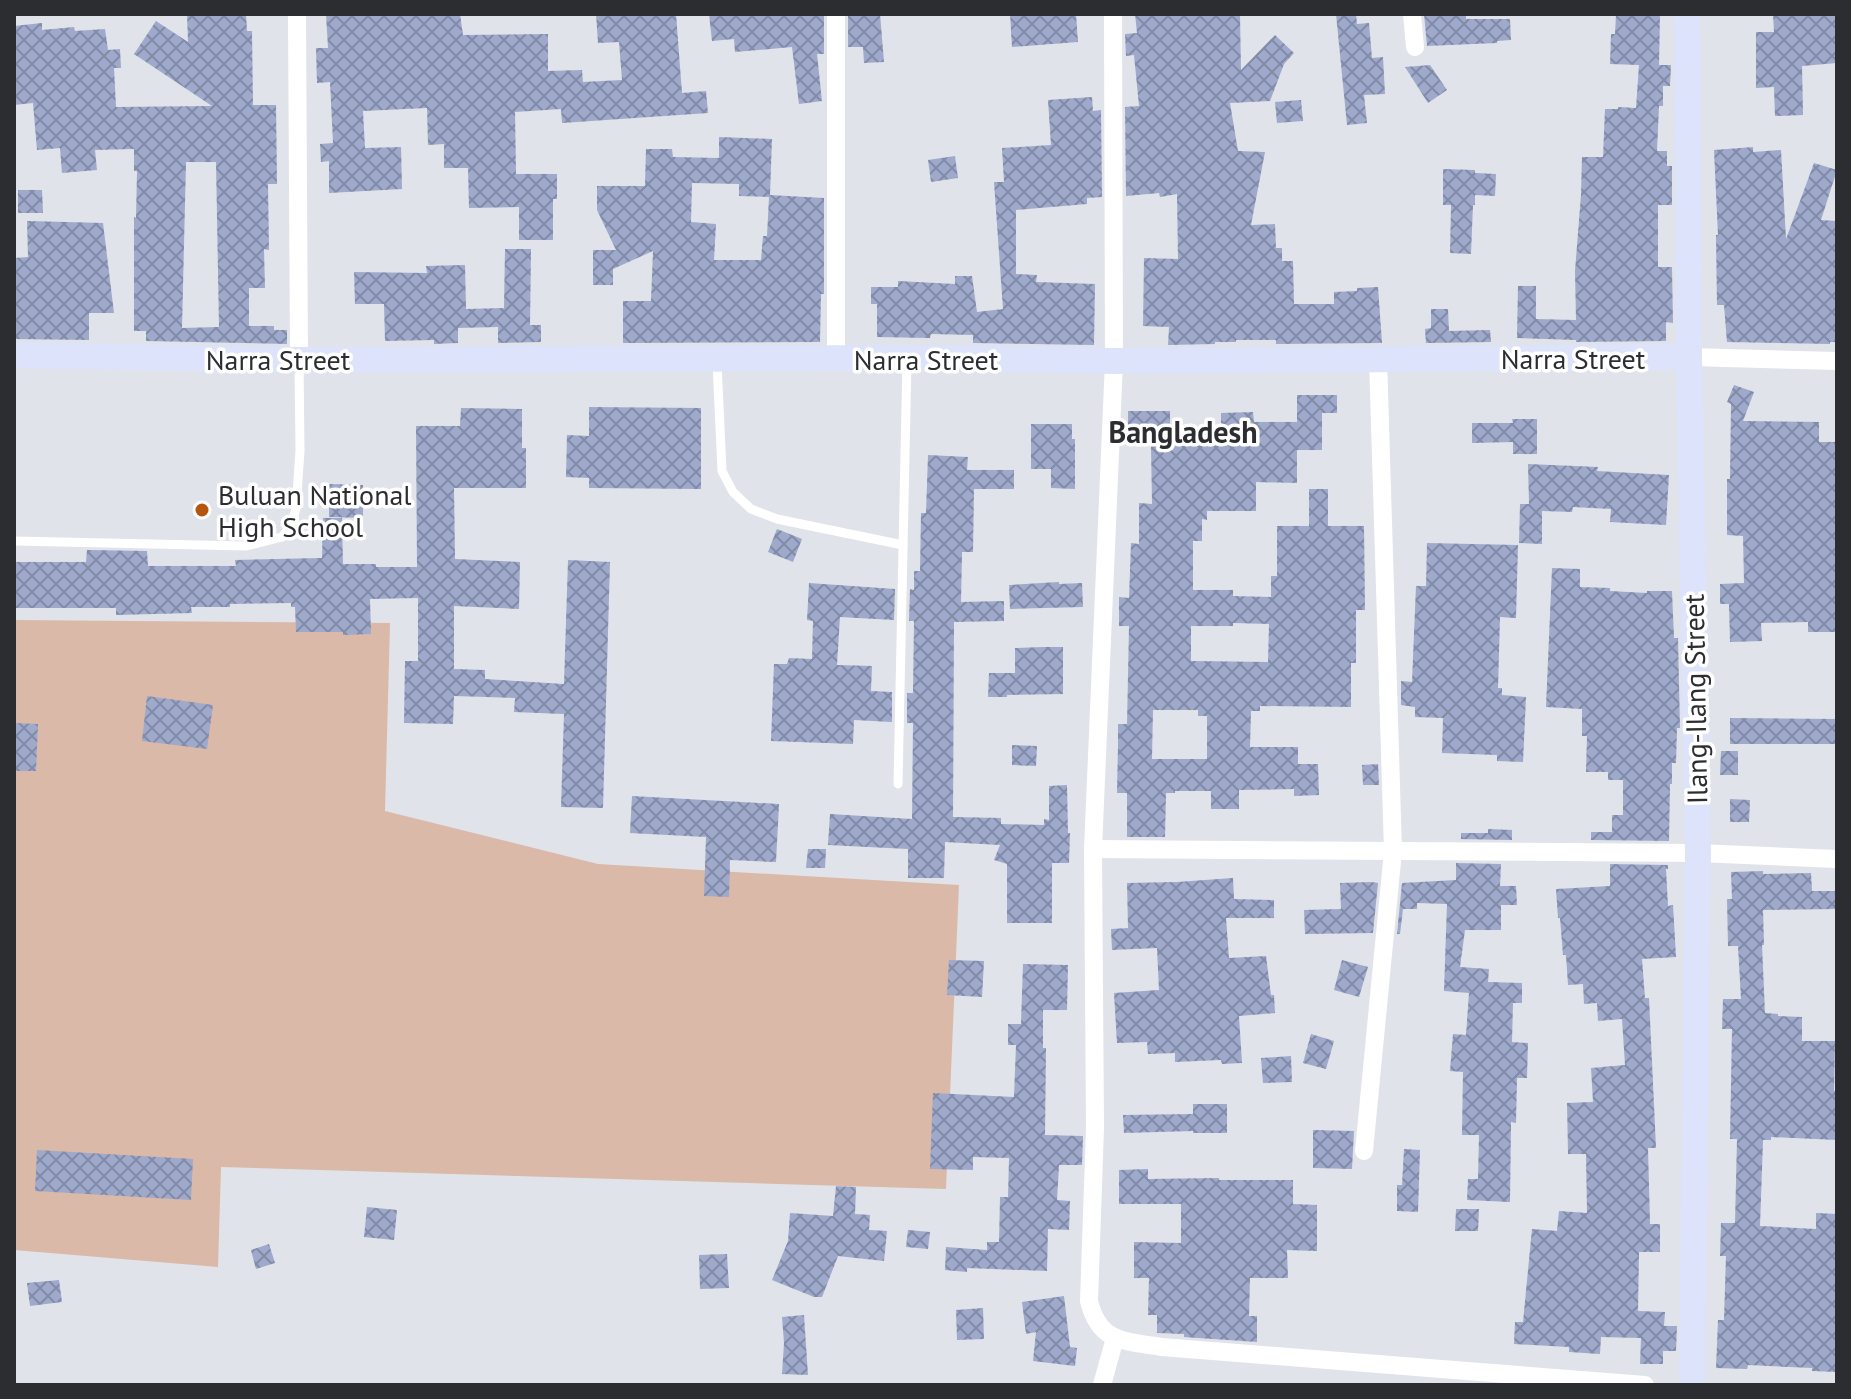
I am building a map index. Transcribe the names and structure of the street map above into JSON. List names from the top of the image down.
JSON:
{
  "streets": {
    "street": ["Narra Street", "Ilang-Ilang Street"]
  },
  "crossings": [
    ["Narra Street", "Ilang-Ilang Street"]
  ],
  "districts": ["Bangladesh"],
  "places": ["Buluan National High School"]
}
